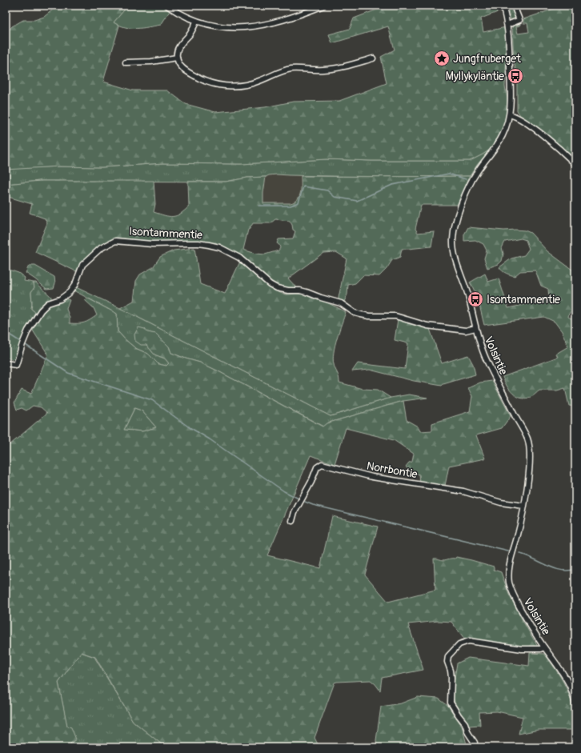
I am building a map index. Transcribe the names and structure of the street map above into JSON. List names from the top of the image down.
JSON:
{
  "streets": {
    "street": ["Isontammentie", "Volsintie", "Norrbontie"]
  },
  "crossings": [
    ["Isontammentie", "Volsintie"],
    ["Volsintie", "Norrbontie"]
  ],
  "places": {
    "place": ["Jungfruberget"],
    "bus stop": ["Myllykyläntie", "Isontammentie"]
  }
}
